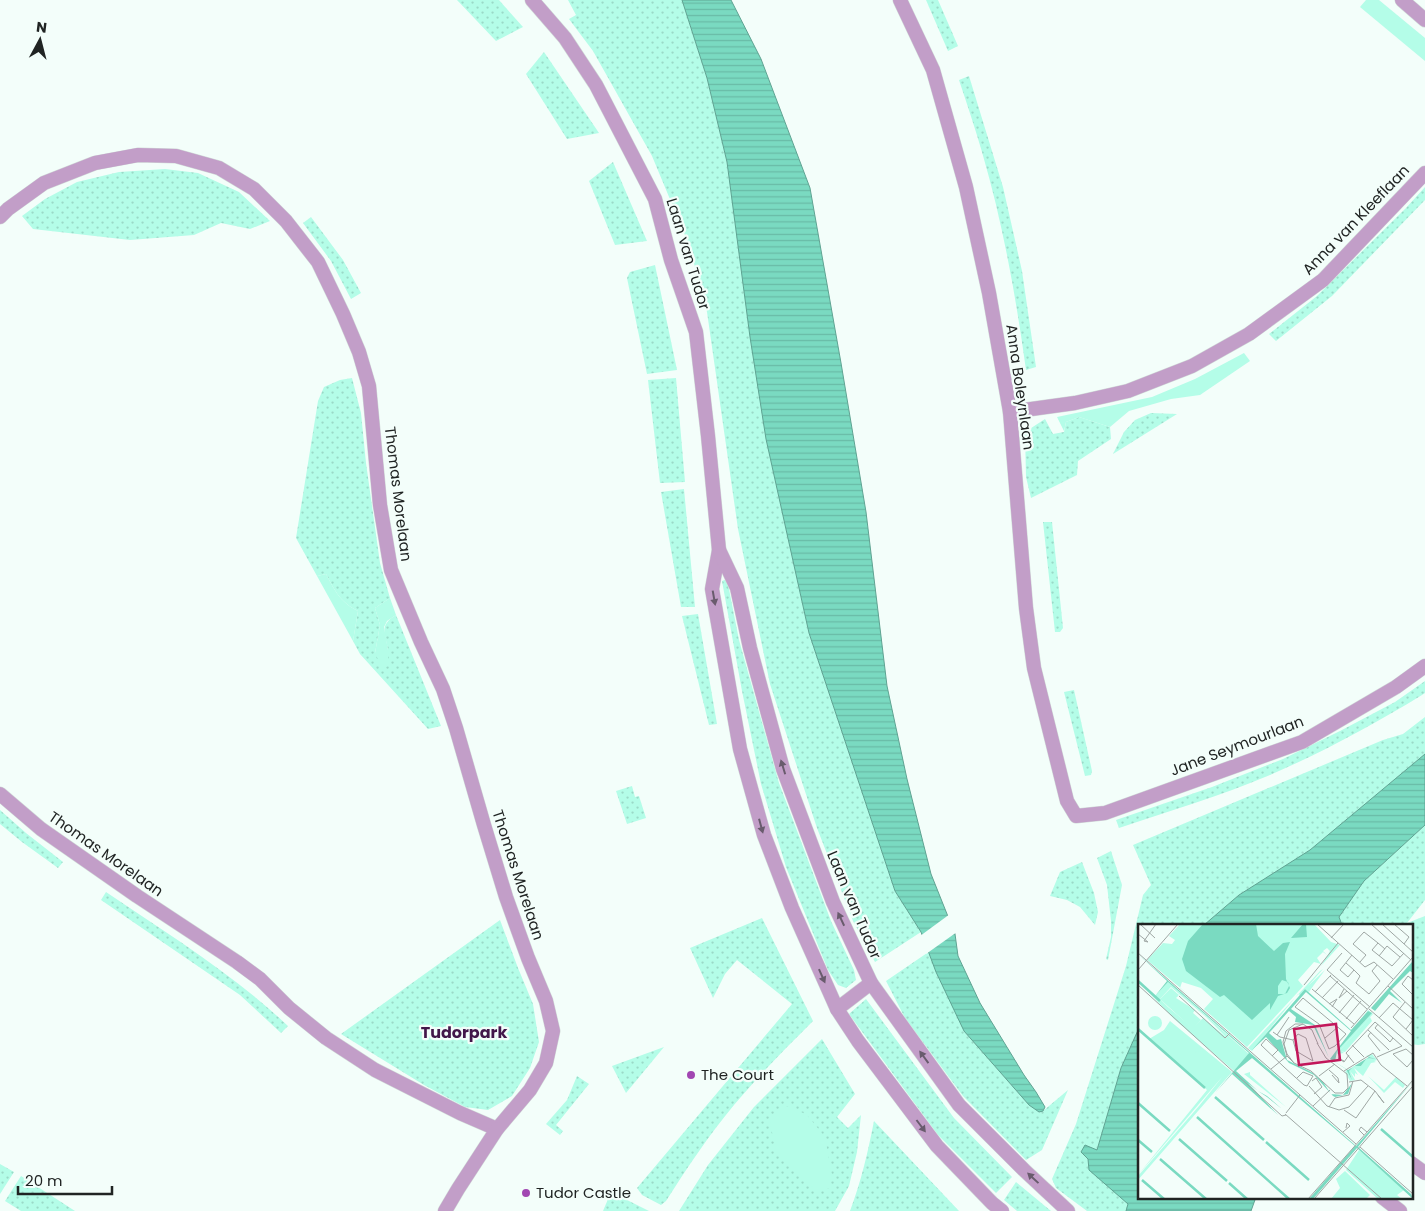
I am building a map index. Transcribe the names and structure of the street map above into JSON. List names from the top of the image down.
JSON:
{
  "streets": {
    "street": [
      "Anna van Kleeflaan",
      "Laan van Tudor",
      "Anna Boleynlaan",
      "Thomas Morelaan",
      "Jane Seymourlaan"
    ]
  },
  "crossings": [
    ["Anna van Kleeflaan", "Anna Boleynlaan"],
    ["Anna Boleynlaan", "Jane Seymourlaan"]
  ],
  "districts": ["Tudorpark"],
  "places": ["The Court", "Tudor Castle"],
  "scale_bar": "20 m",
  "north": "top"
}
